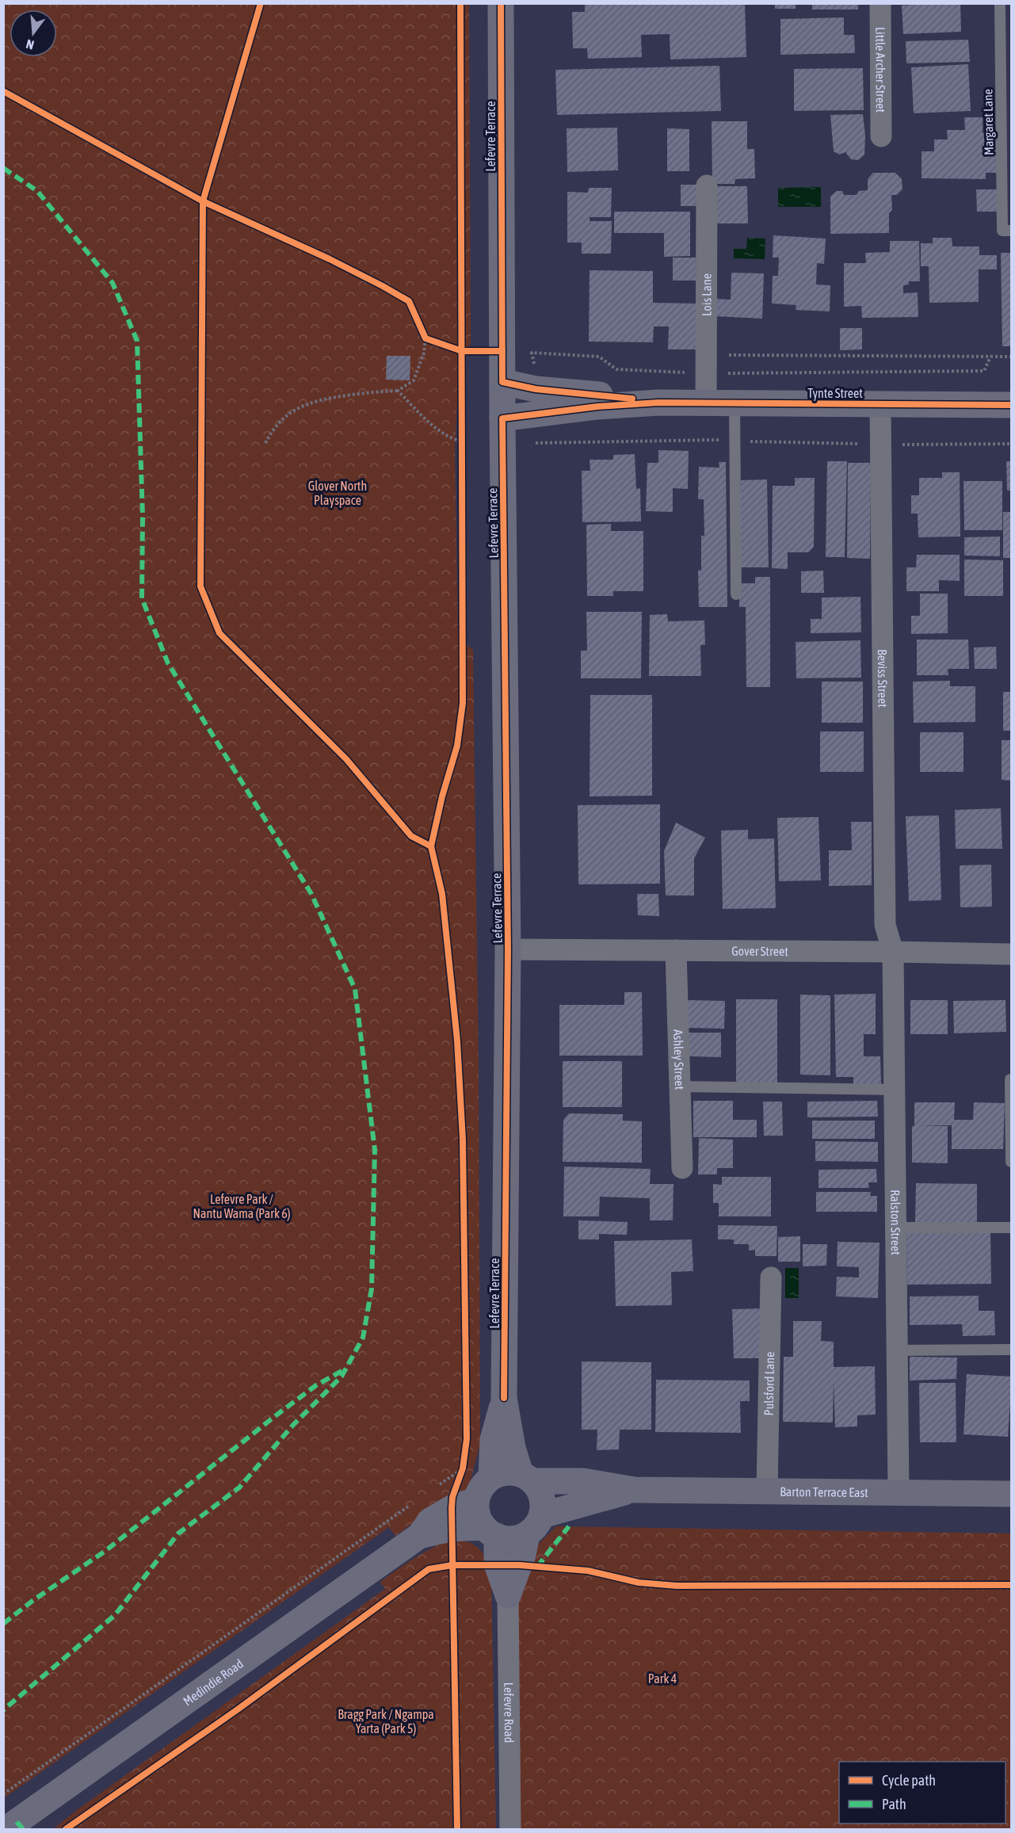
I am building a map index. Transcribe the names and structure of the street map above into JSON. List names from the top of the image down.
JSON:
{
  "streets": {
    "street": [
      "Little Archer Street",
      "Lefevre Terrace",
      "Lois Lane",
      "Tynte Street",
      "Beviss Street",
      "Gover Street",
      "Ashley Street",
      "Ralston Street",
      "Pulsford Lane",
      "Barton Terrace East",
      "Medindie Road",
      "Lefevre Road"
    ],
    "lane": ["Margaret Lane"]
  },
  "crossings": [
    ["Lefevre Terrace", "Tynte Street"],
    ["Lefevre Terrace", "Gover Street"],
    ["Lefevre Terrace", "Barton Terrace East"],
    ["Lefevre Terrace", "Medindie Road"],
    ["Lefevre Terrace", "Lefevre Road"],
    ["Lois Lane", "Tynte Street"],
    ["Tynte Street", "Beviss Street"],
    ["Beviss Street", "Gover Street"],
    ["Beviss Street", "Ralston Street"],
    ["Gover Street", "Ashley Street"],
    ["Gover Street", "Ralston Street"],
    ["Ralston Street", "Barton Terrace East"],
    ["Pulsford Lane", "Barton Terrace East"],
    ["Barton Terrace East", "Medindie Road"],
    ["Barton Terrace East", "Lefevre Road"],
    ["Medindie Road", "Lefevre Road"]
  ],
  "parks": [
    "Glover North Playspace",
    "Lefevre Park / Nantu Wama (Park 6)",
    "Park 4",
    "Bragg Park / Ngampa Yarta (Park 5)"
  ],
  "legend": ["Cycle path", "Path"],
  "north": "bottom"
}
